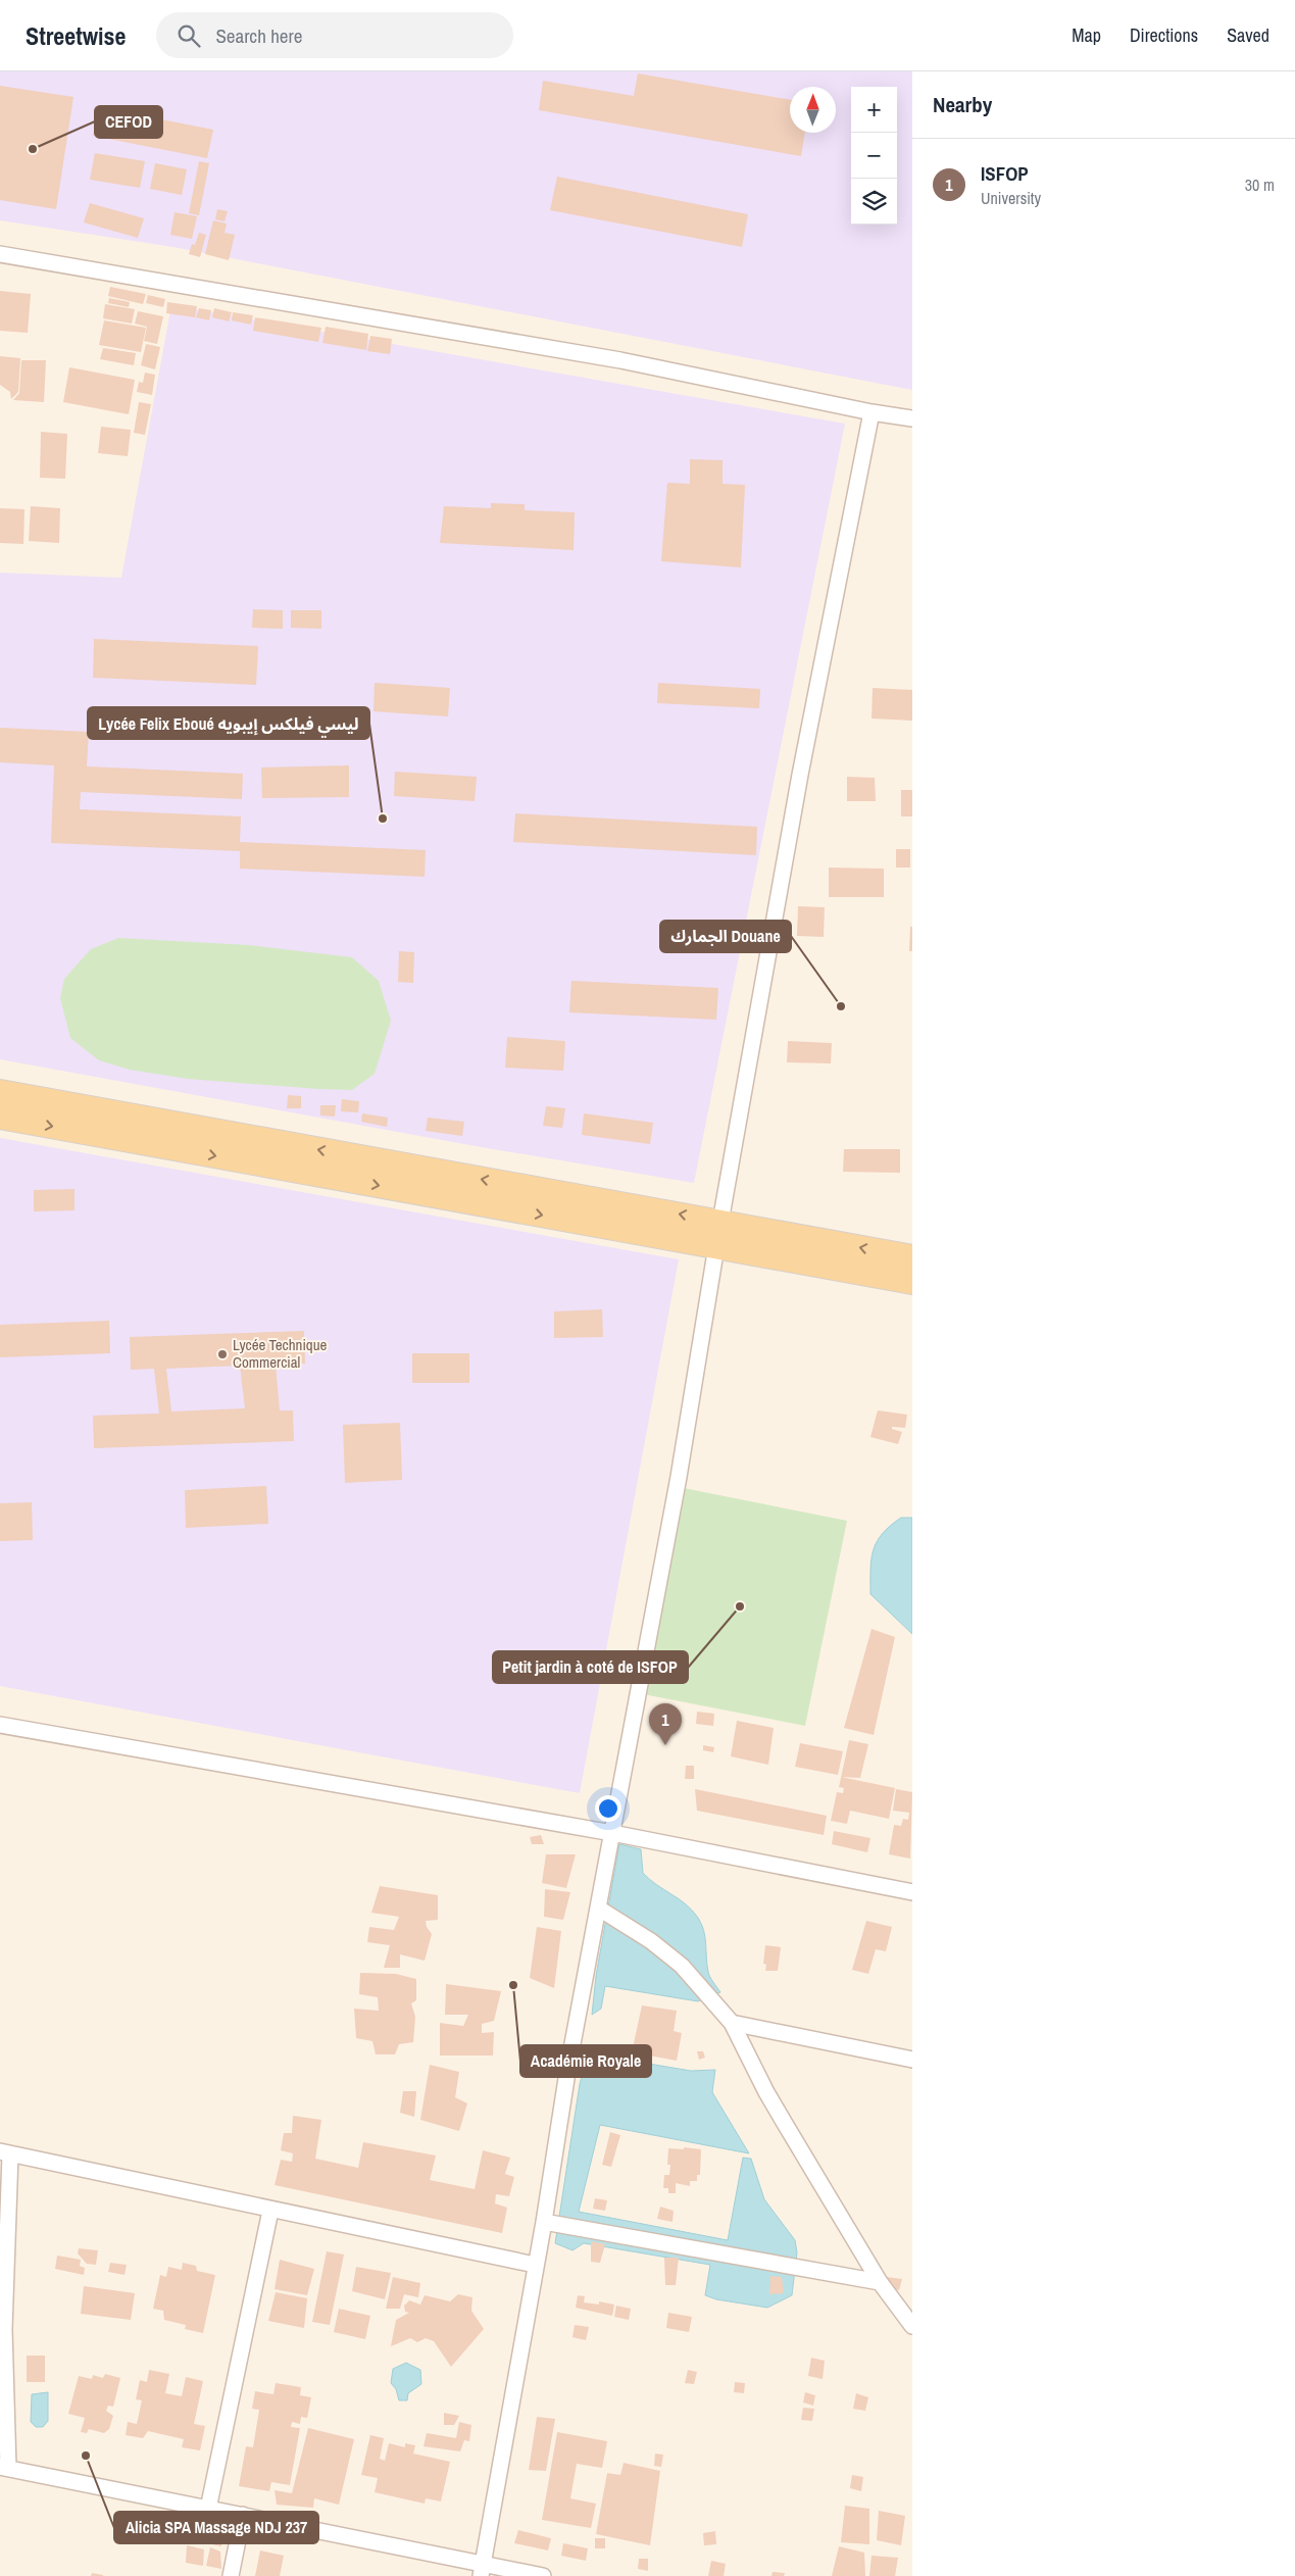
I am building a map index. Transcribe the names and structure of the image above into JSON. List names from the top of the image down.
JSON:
{
  "places": [
    "CEFOD",
    "Lycée Felix Eboué ليسي فيلكس إيبويه",
    "الجمارك Douane",
    "Lycée Technique Commercial",
    "Petit jardin à coté de ISFOP",
    "Académie Royale",
    "Alicia SPA Massage NDJ 237"
  ],
  "north": "top",
  "page": {
    "header": "Streetwise",
    "search": "Search here",
    "nav": ["Map", "Directions", "Saved"],
    "heading": "Nearby",
    "map_buttons": ["+", "−"],
    "list": [
      {
        "mark": "1",
        "name": "ISFOP",
        "note": "University",
        "value": "30 m"
      }
    ],
    "pins": "1"
  }
}
